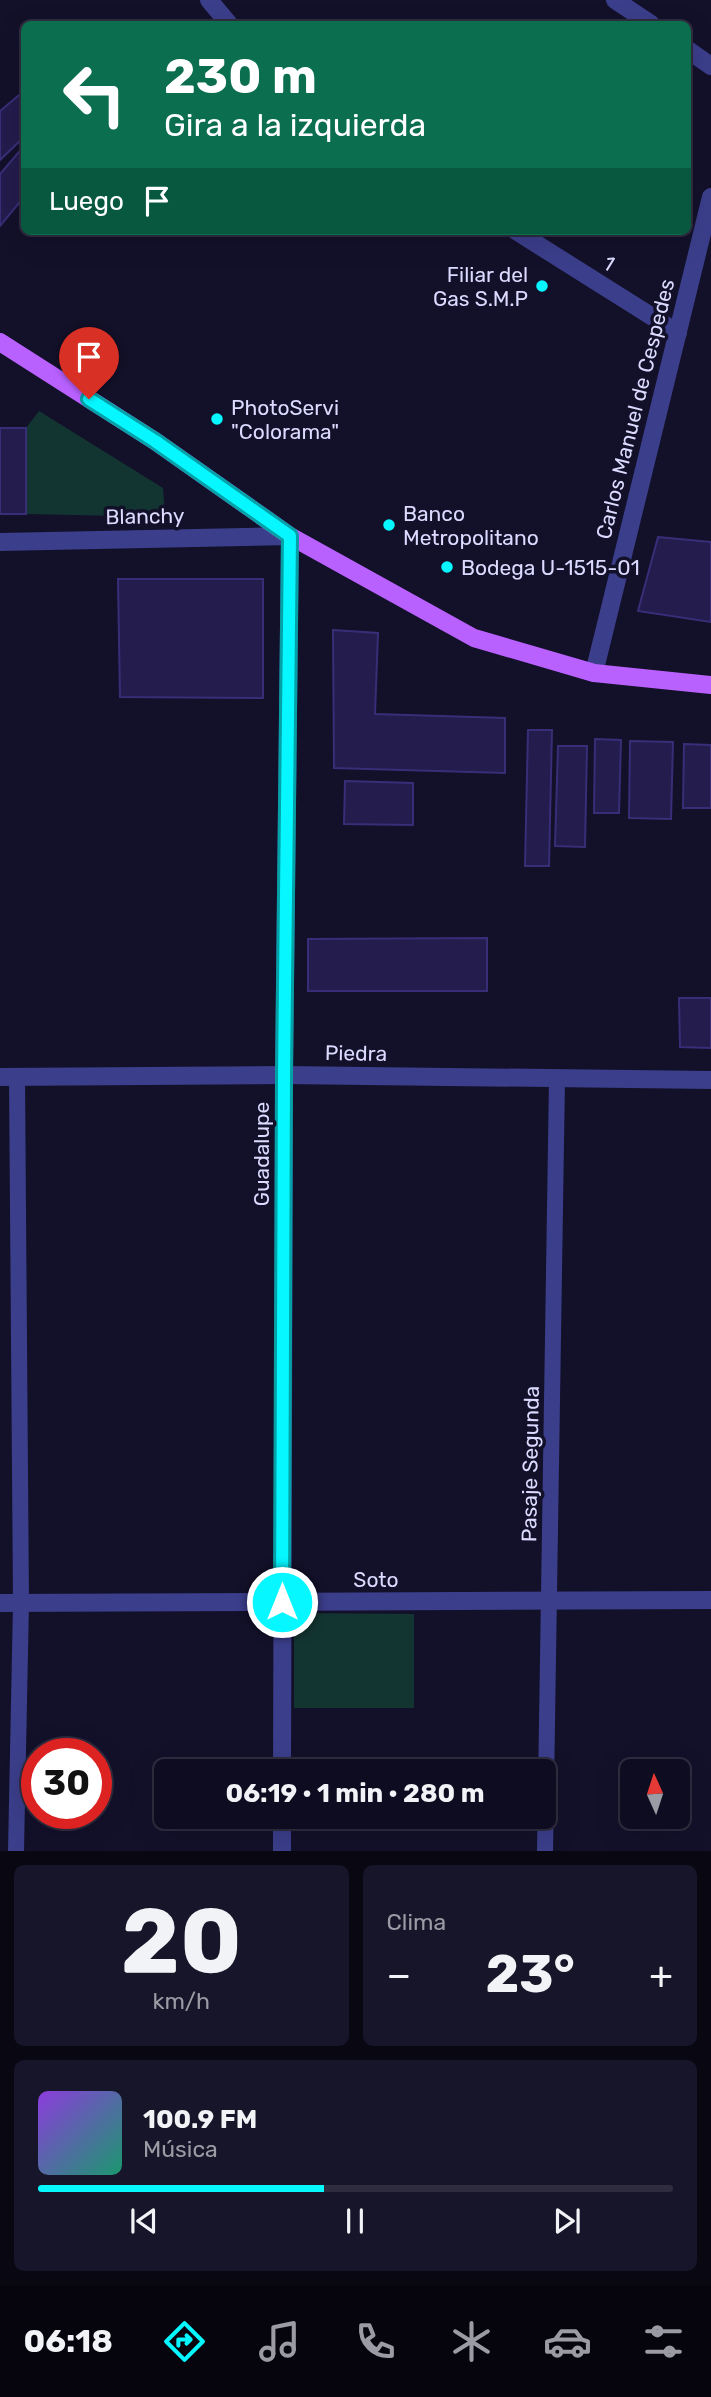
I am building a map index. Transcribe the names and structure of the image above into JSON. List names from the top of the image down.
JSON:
{
  "streets": {
    "street": [
      "1",
      "Carlos Manuel de Cespedes",
      "Blanchy",
      "Piedra",
      "Guadalupe",
      "Soto"
    ],
    "lane": ["Pasaje Segunda"]
  },
  "crossings": [
    ["1", "Carlos Manuel de Cespedes"],
    ["Blanchy", "Guadalupe"],
    ["Piedra", "Guadalupe"],
    ["Piedra", "Pasaje Segunda"],
    ["Guadalupe", "Soto"],
    ["Pasaje Segunda", "Soto"]
  ],
  "places": [
    "Filiar del Gas S.M.P",
    "PhotoServi \"Colorama\"",
    "Banco Metropolitano",
    "Bodega U-1515-01"
  ],
  "north": "top",
  "page": {
    "turn": ["230 m", "Gira a la izquierda"],
    "then": "Luego",
    "limit": "30",
    "trip": "06:19 · 1 min · 280 m",
    "tile": [
      ["20", "km/h"],
      "Clima"
    ],
    "heat": ["−", "23°", "+"],
    "song": ["100.9 FM", "Música"],
    "tabs": "06:18"
  }
}
